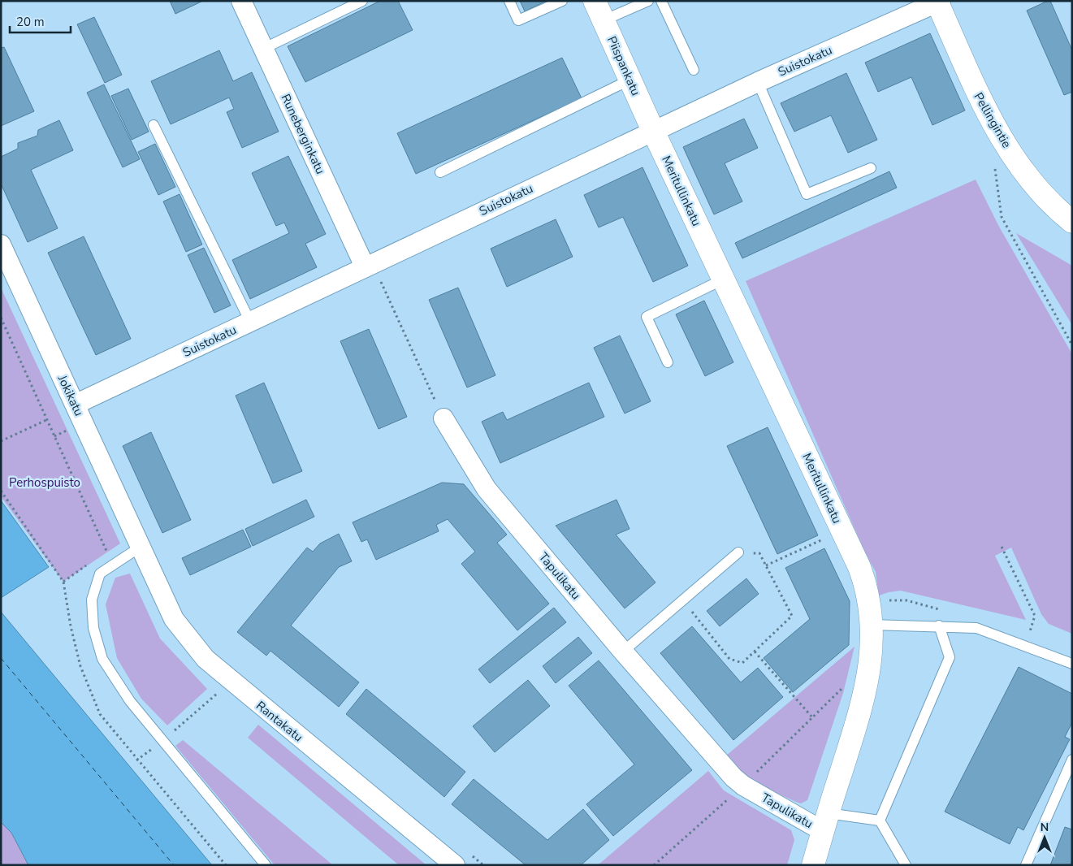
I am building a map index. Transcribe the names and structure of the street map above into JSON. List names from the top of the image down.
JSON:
{
  "streets": {
    "street": [
      "Suistokatu",
      "Piispankatu",
      "Pellingintie",
      "Runeberginkatu",
      "Meritullinkatu",
      "Jokikatu",
      "Tapulikatu",
      "Rantakatu"
    ]
  },
  "crossings": [
    ["Suistokatu", "Piispankatu"],
    ["Suistokatu", "Pellingintie"],
    ["Suistokatu", "Runeberginkatu"],
    ["Suistokatu", "Meritullinkatu"],
    ["Suistokatu", "Jokikatu"],
    ["Piispankatu", "Meritullinkatu"],
    ["Meritullinkatu", "Tapulikatu"],
    ["Jokikatu", "Rantakatu"]
  ],
  "parks": ["Perhospuisto"],
  "scale_bar": "20 m",
  "north": "top"
}
